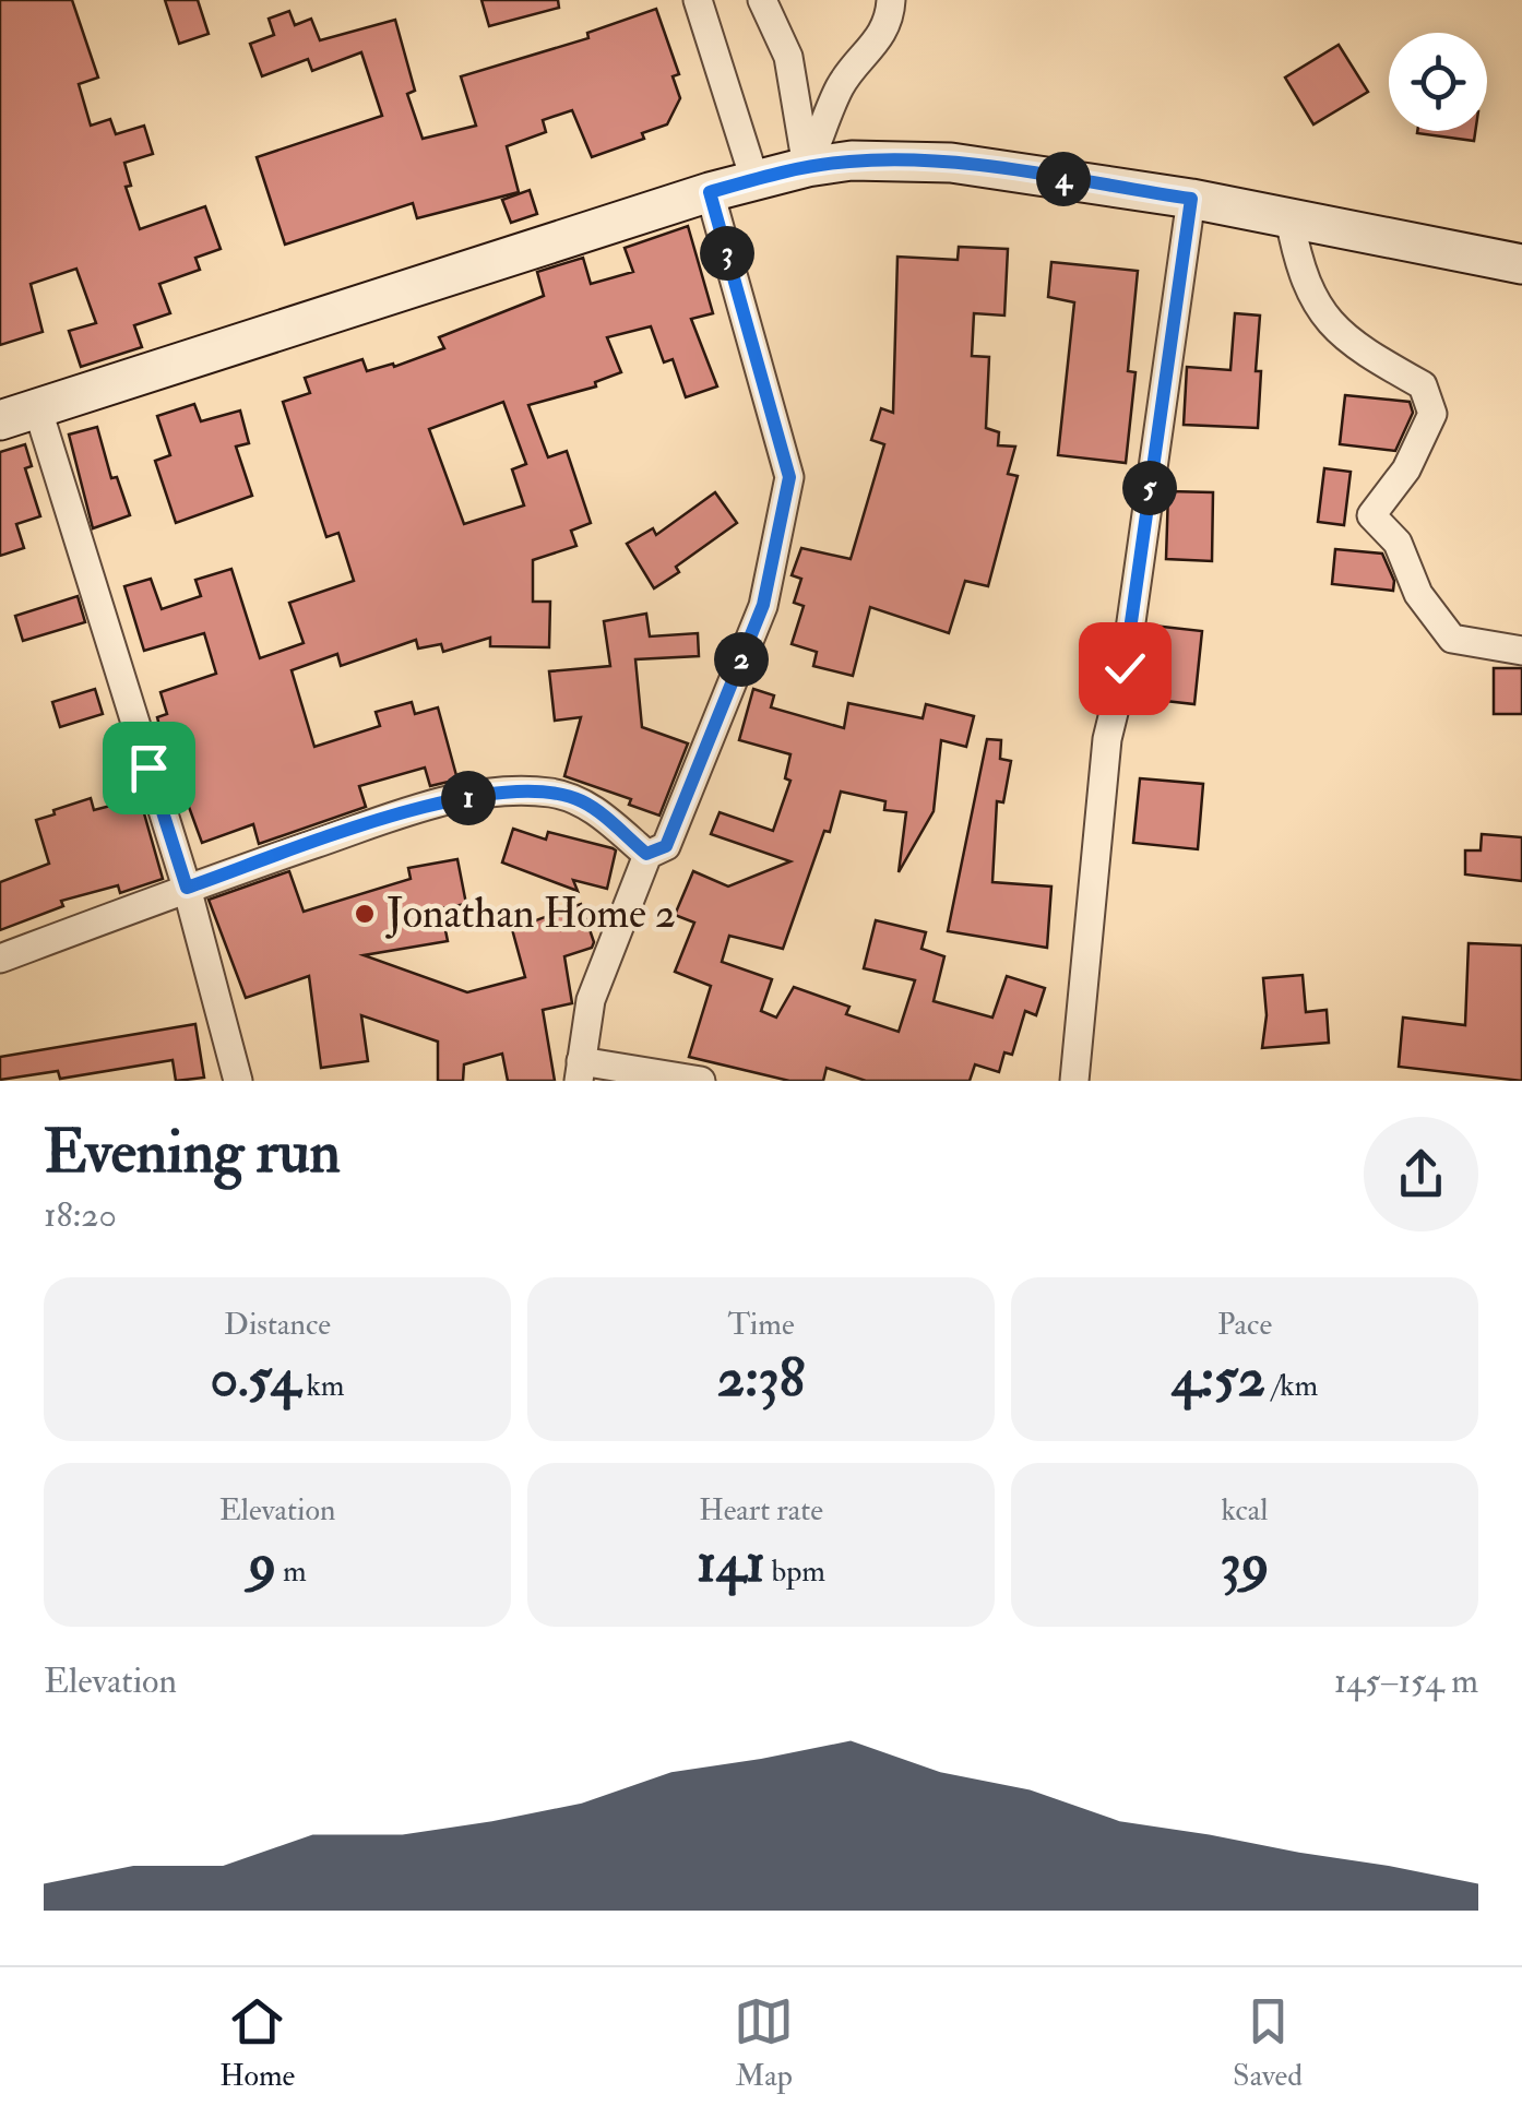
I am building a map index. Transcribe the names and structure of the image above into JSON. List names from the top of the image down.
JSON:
{
  "places": ["Jonathan Home 2"],
  "page": {
    "pins": [
      "4",
      "3",
      "5",
      "2",
      "1"
    ],
    "heading": ["Evening run", "18:20"],
    "stats": [
      ["Distance", "0.54 km"],
      ["Time", "2:38"],
      ["Pace", "4:52 /km"],
      ["Elevation", "9 m"],
      ["Heart rate", "141 bpm"],
      ["kcal", "39"]
    ],
    "chart": ["Elevation", "145–154 m"],
    "tabs": ["Home", "Map", "Saved"]
  }
}
